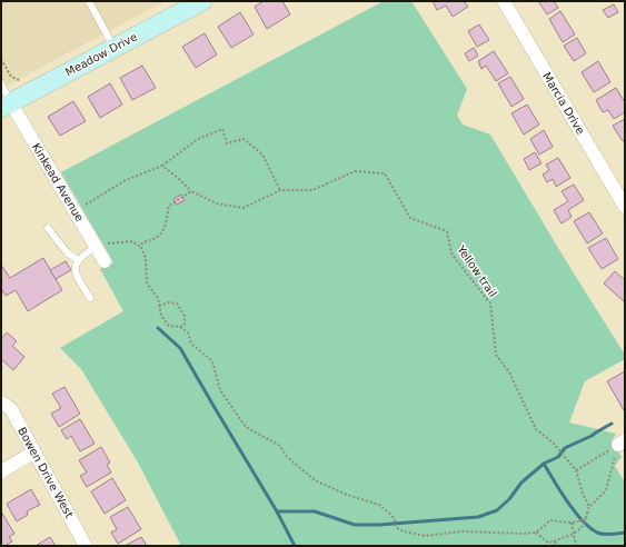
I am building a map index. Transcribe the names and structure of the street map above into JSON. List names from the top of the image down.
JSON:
{
  "streets": {
    "street": [
      "Meadow Drive",
      "Marcia Drive",
      "Kinkead Avenue",
      "Bowen Drive West"
    ],
    "path": ["Yellow trail"]
  },
  "crossings": [
    ["Meadow Drive", "Kinkead Avenue"]
  ]
}
